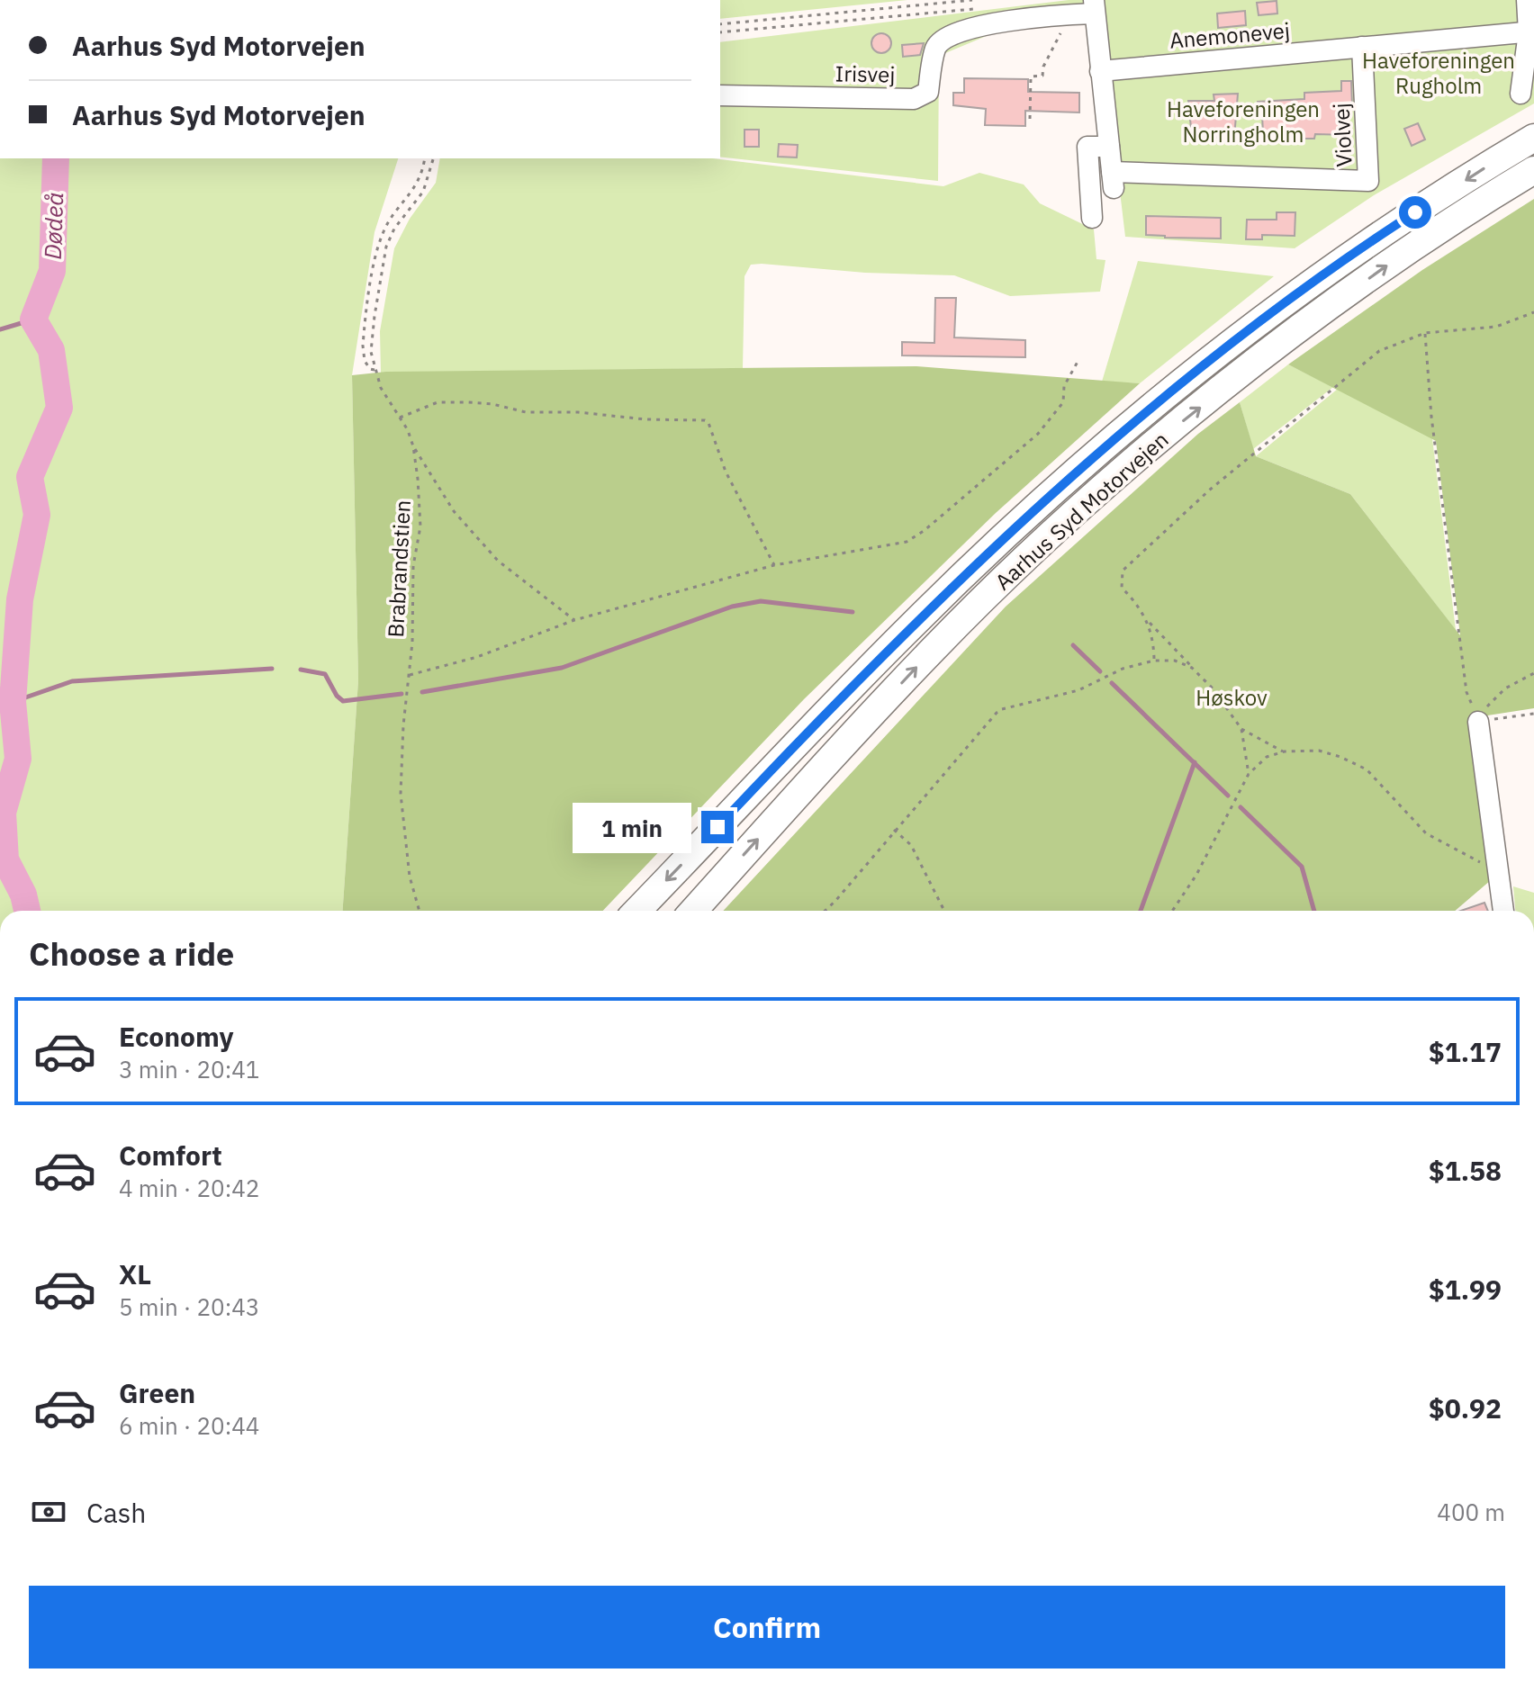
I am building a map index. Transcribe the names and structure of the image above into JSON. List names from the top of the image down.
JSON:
{
  "streets": {
    "highway": ["Aarhus Syd Motorvejen"],
    "street": ["Anemonevej", "Irisvej", "Violvej"],
    "path": ["Brabrandstien"]
  },
  "crossings": [
    ["Anemonevej", "Violvej"]
  ],
  "water": ["Dødeå"],
  "parks": ["Haveforeningen Rugholm", "Haveforeningen Norringholm", "Høskov"],
  "page": {
    "banner": ["Aarhus Syd Motorvejen", "Aarhus Syd Motorvejen"],
    "bubble": "1 min",
    "heading": "Choose a ride",
    "list": [
      {
        "name": "Economy",
        "note": "3 min · 20:41",
        "value": "$1.17"
      },
      {
        "name": "Comfort",
        "note": "4 min · 20:42",
        "value": "$1.58"
      },
      {
        "name": "XL",
        "note": "5 min · 20:43",
        "value": "$1.99"
      },
      {
        "name": "Green",
        "note": "6 min · 20:44",
        "value": "$0.92"
      }
    ],
    "pay": ["Cash", "400 m"],
    "buttons": "Confirm"
  }
}
